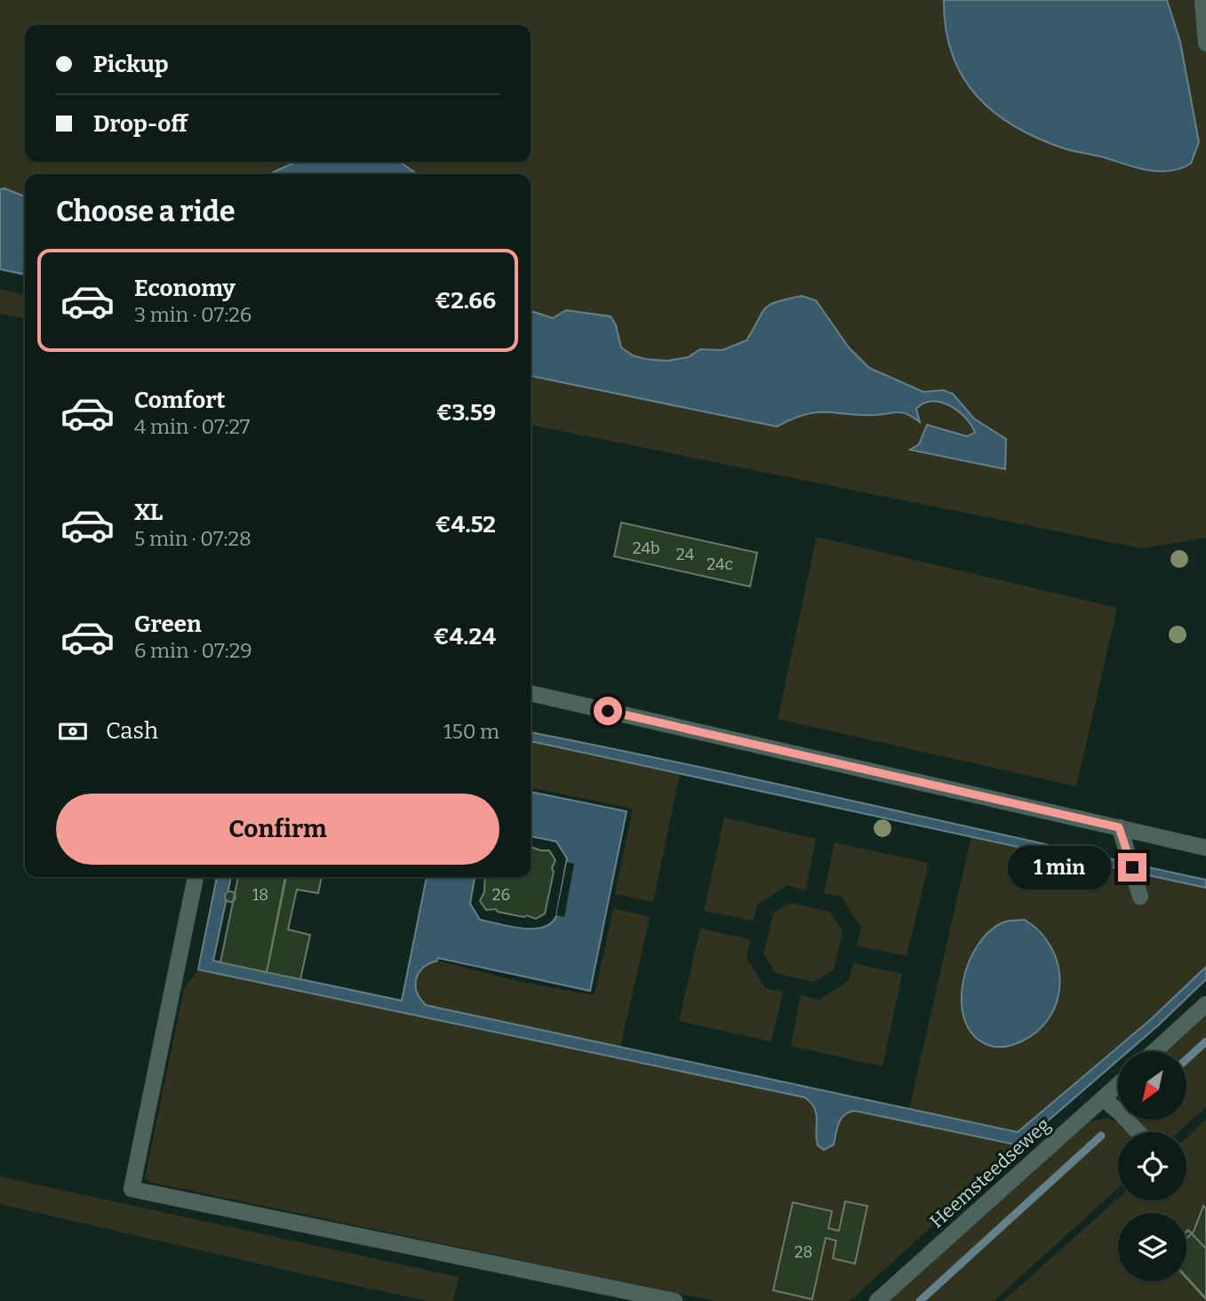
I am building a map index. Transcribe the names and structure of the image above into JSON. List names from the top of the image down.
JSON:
{
  "streets": {
    "street": ["Heemsteedseweg"]
  },
  "house_numbers": [
    "24b",
    "24",
    "24c",
    "18",
    "26",
    "28"
  ],
  "north": "bottom left",
  "page": {
    "banner": ["Pickup", "Drop-off"],
    "heading": "Choose a ride",
    "list": [
      {
        "name": "Economy",
        "note": "3 min · 07:26",
        "value": "€2.66"
      },
      {
        "name": "Comfort",
        "note": "4 min · 07:27",
        "value": "€3.59"
      },
      {
        "name": "XL",
        "note": "5 min · 07:28",
        "value": "€4.52"
      },
      {
        "name": "Green",
        "note": "6 min · 07:29",
        "value": "€4.24"
      }
    ],
    "pay": ["Cash", "150 m"],
    "buttons": "Confirm",
    "bubble": "1 min"
  }
}
